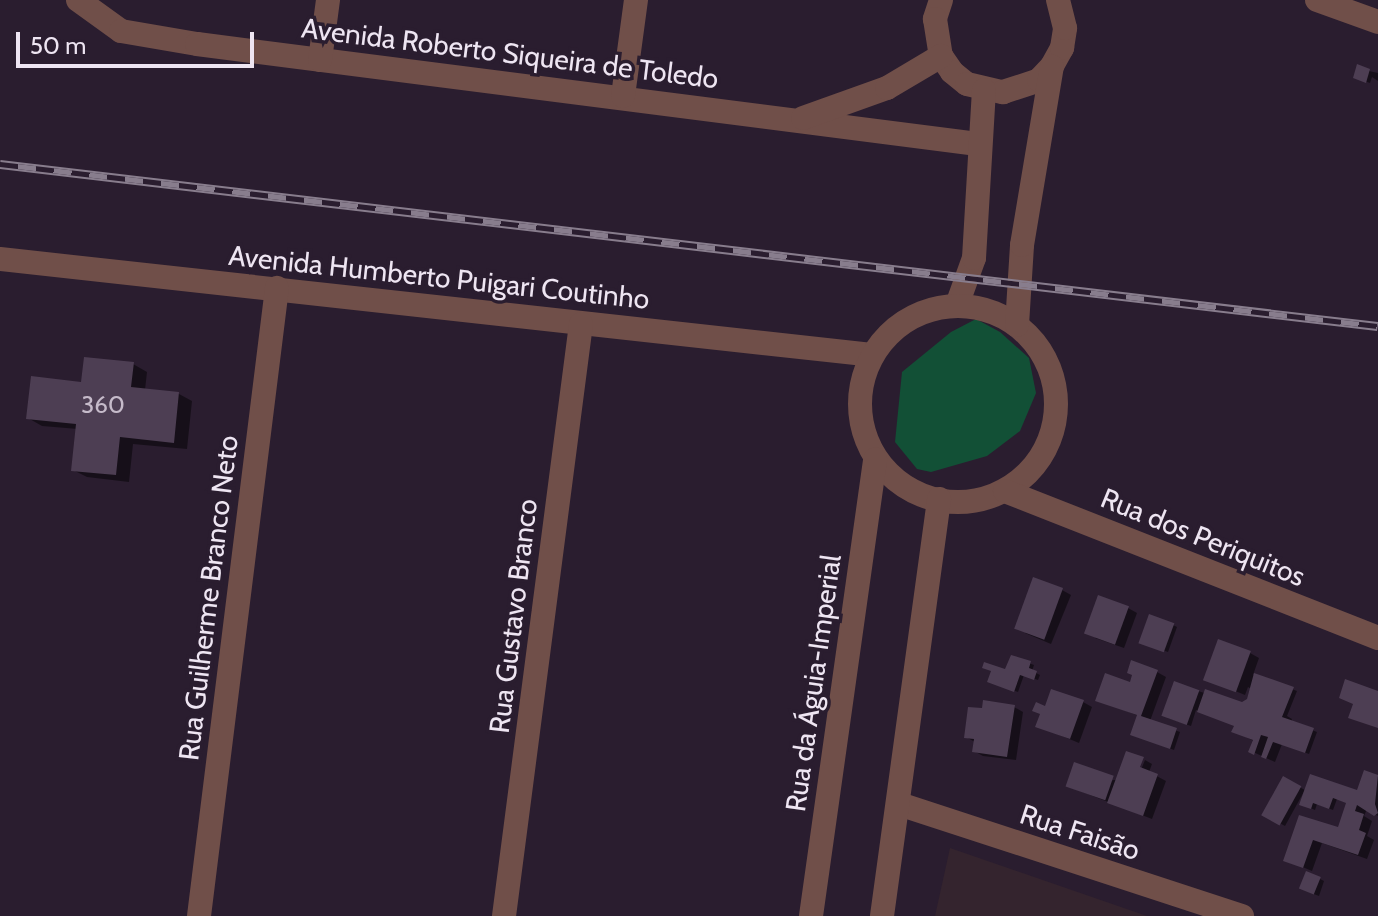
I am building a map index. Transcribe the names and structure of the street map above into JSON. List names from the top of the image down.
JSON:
{
  "streets": {
    "street": [
      "Avenida Roberto Siqueira de Toledo",
      "Avenida Humberto Puigari Coutinho",
      "Rua dos Periquitos",
      "Rua Guilherme Branco Neto",
      "Rua Gustavo Branco",
      "Rua da Águia-Imperial",
      "Rua Faisão"
    ]
  },
  "crossings": [
    ["Avenida Humberto Puigari Coutinho", "Rua dos Periquitos"],
    ["Avenida Humberto Puigari Coutinho", "Rua Guilherme Branco Neto"],
    ["Avenida Humberto Puigari Coutinho", "Rua Gustavo Branco"],
    ["Avenida Humberto Puigari Coutinho", "Rua da Águia-Imperial"],
    ["Rua dos Periquitos", "Rua da Águia-Imperial"]
  ],
  "house_numbers": ["360"],
  "scale_bar": "50 m"
}
